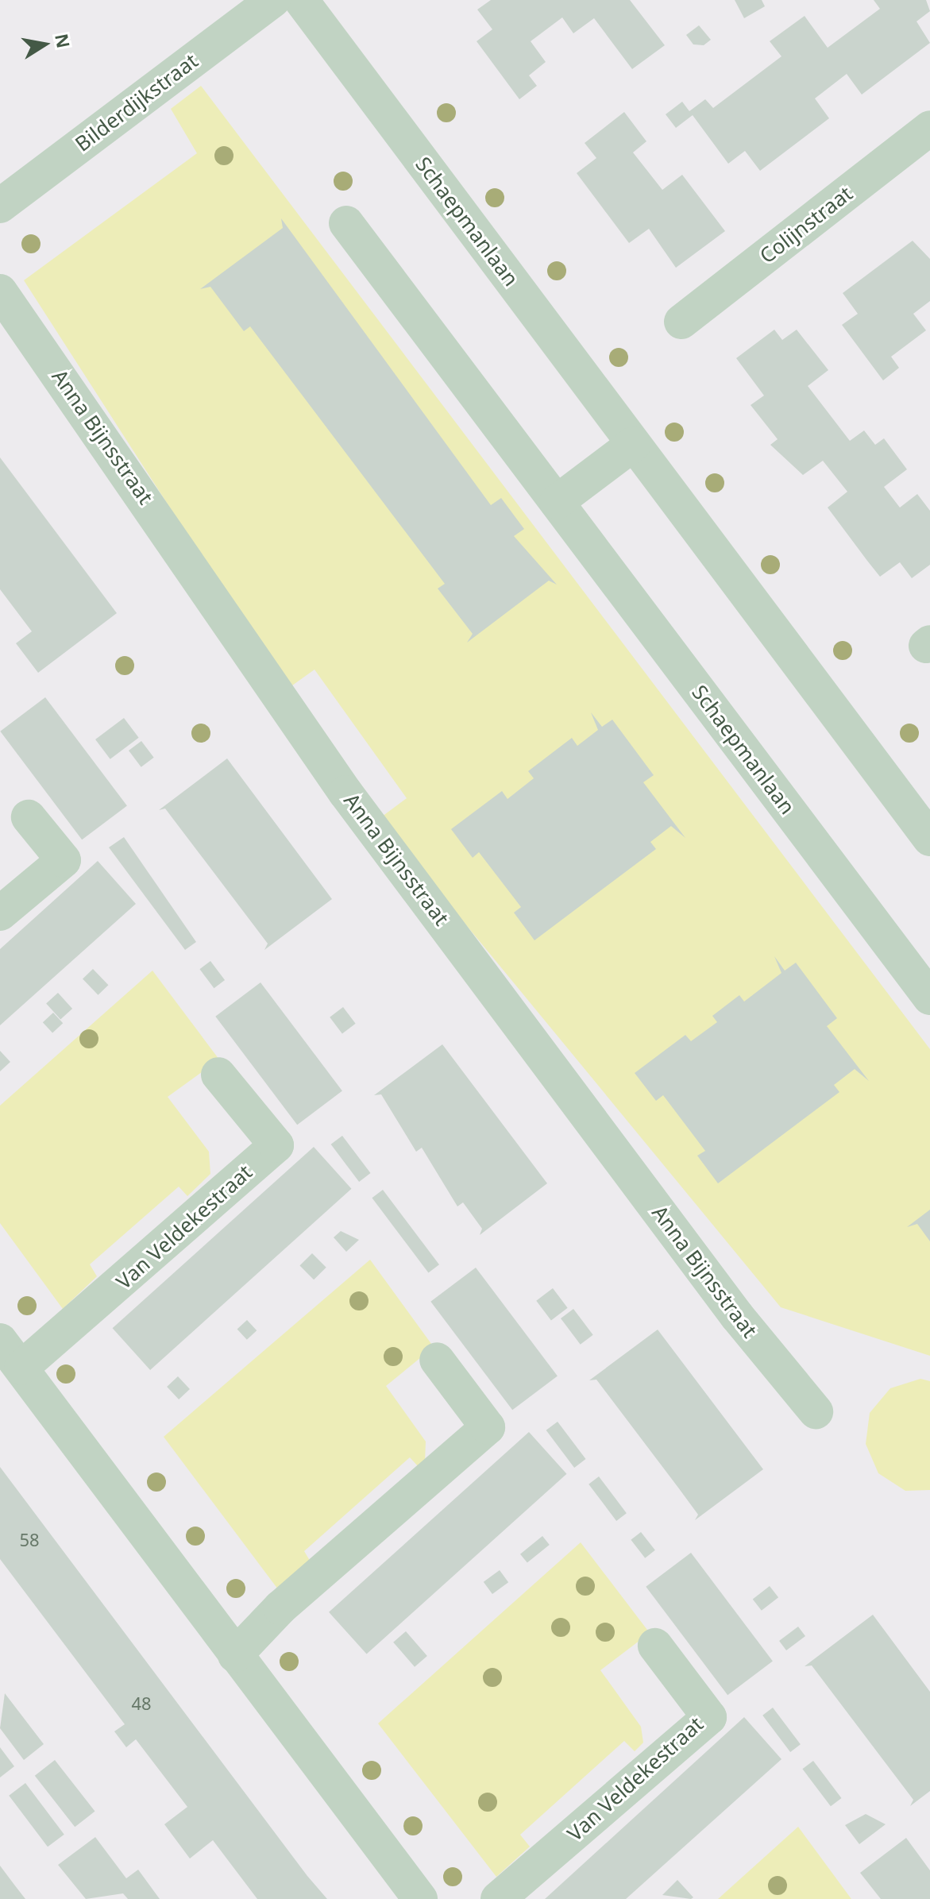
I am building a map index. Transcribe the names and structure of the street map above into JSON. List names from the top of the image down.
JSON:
{
  "streets": {
    "street": [
      "Bilderdijkstraat",
      "Schaepmanlaan",
      "Colijnstraat",
      "Anna Bijnsstraat",
      "Van Veldekestraat"
    ]
  },
  "house_numbers": ["58", "48"],
  "north": "right"
}
